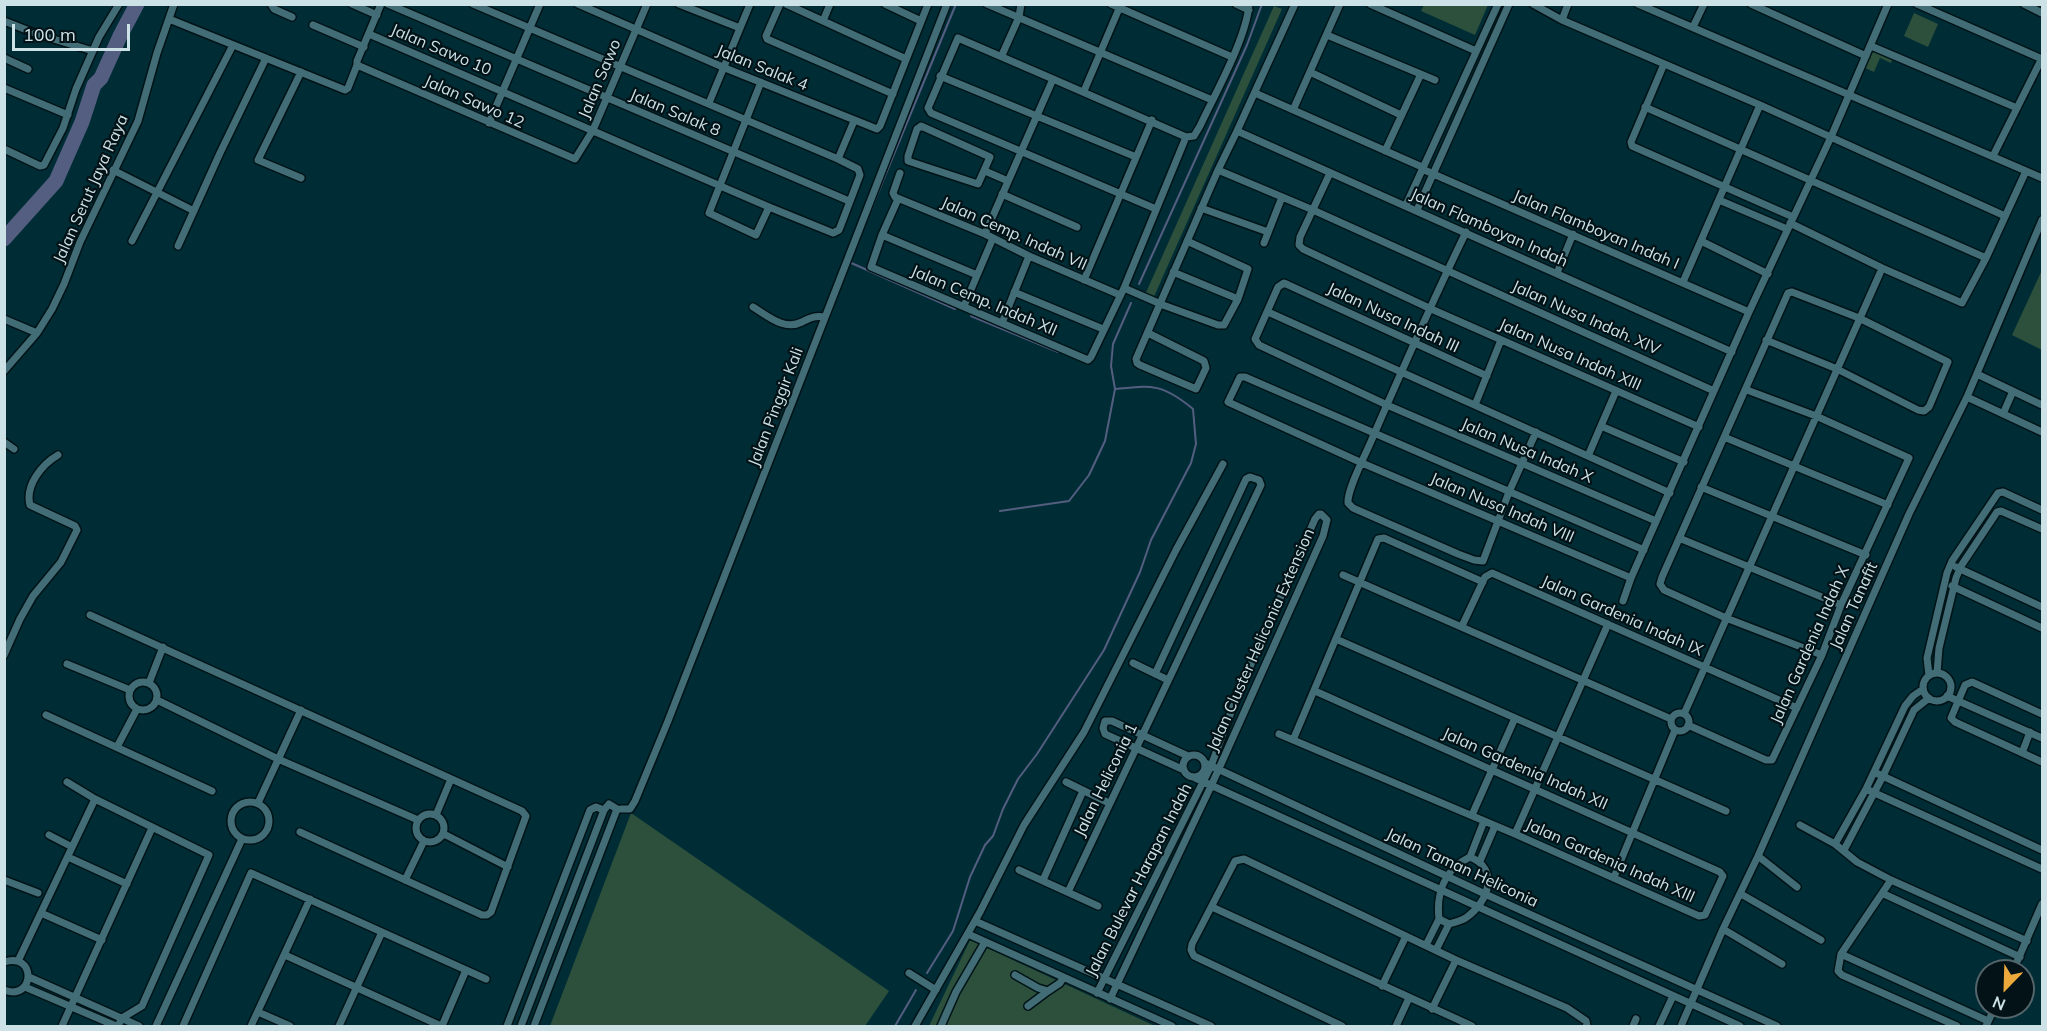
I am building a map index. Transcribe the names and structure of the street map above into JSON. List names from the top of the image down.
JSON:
{
  "streets": {
    "street": [
      "Jalan Sawo 10",
      "Jalan Salak 4",
      "Jalan Sawo",
      "Jalan Sawo 12",
      "Jalan Salak 8",
      "Jalan Serut Jaya Raya",
      "Jalan Flamboyan Indah",
      "Jalan Flamboyan Indah I",
      "Jalan Cemp. Indah VII",
      "Jalan Cemp. Indah XII",
      "Jalan Nusa Indah III",
      "Jalan Nusa Indah. XIV",
      "Jalan Nusa Indah XIII",
      "Jalan Pinggir Kali",
      "Jalan Nusa Indah X",
      "Jalan Nusa Indah VIII",
      "Jalan Tanafit",
      "Jalan Gardenia Indah IX",
      "Jalan Cluster Heliconia Extension",
      "Jalan Gardenia Indah X",
      "Jalan Gardenia Indah XII",
      "Jalan Heliconia 1",
      "Jalan Gardenia Indah XIII",
      "Jalan Taman Heliconia",
      "Jalan Bulevar Harapan Indah"
    ]
  },
  "crossings": [
    ["Jalan Sawo 10", "Jalan Sawo"],
    ["Jalan Sawo 10", "Jalan Salak 8"],
    ["Jalan Salak 4", "Jalan Sawo"],
    ["Jalan Sawo", "Jalan Sawo 12"],
    ["Jalan Sawo", "Jalan Salak 8"],
    ["Jalan Cemp. Indah VII", "Jalan Cemp. Indah XII"],
    ["Jalan Nusa Indah III", "Jalan Nusa Indah X"],
    ["Jalan Nusa Indah. XIV", "Jalan Nusa Indah XIII"],
    ["Jalan Tanafit", "Jalan Taman Heliconia"],
    ["Jalan Gardenia Indah IX", "Jalan Gardenia Indah X"],
    ["Jalan Cluster Heliconia Extension", "Jalan Taman Heliconia"],
    ["Jalan Cluster Heliconia Extension", "Jalan Bulevar Harapan Indah"],
    ["Jalan Gardenia Indah XII", "Jalan Gardenia Indah XIII"],
    ["Jalan Taman Heliconia", "Jalan Bulevar Harapan Indah"]
  ],
  "scale_bar": "100 m",
  "north": "bottom left"
}
